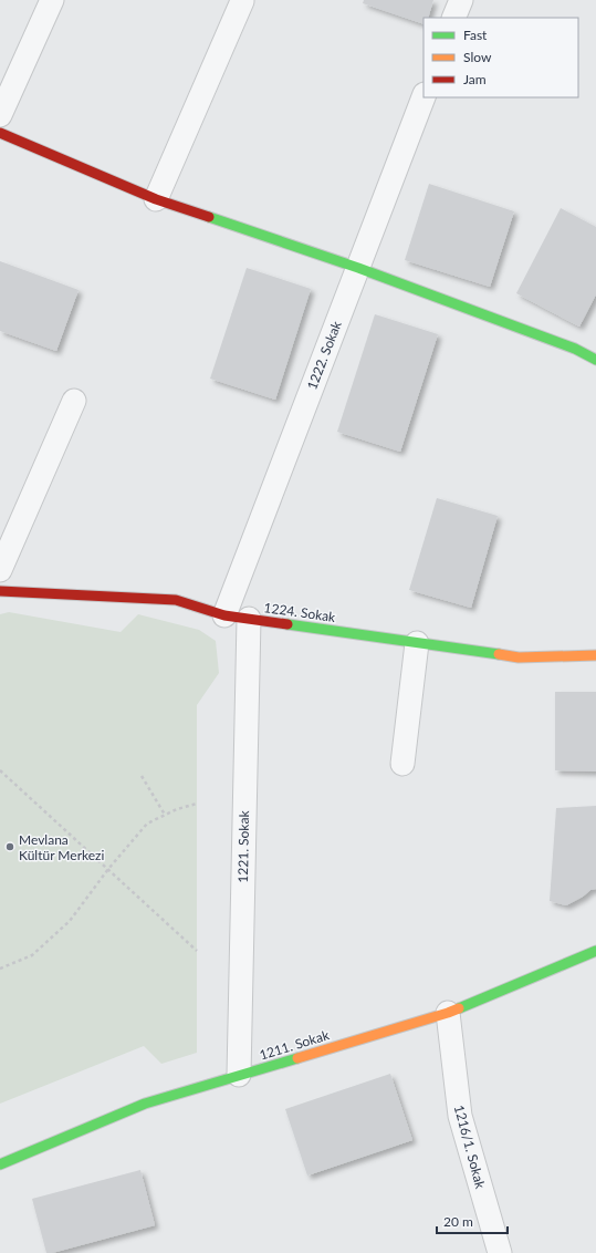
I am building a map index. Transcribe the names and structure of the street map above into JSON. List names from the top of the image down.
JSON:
{
  "streets": {
    "street": [
      "1222. Sokak",
      "1224. Sokak",
      "1221. Sokak",
      "1211. Sokak",
      "1216/1. Sokak"
    ]
  },
  "crossings": [
    ["1222. Sokak", "1224. Sokak"],
    ["1224. Sokak", "1221. Sokak"],
    ["1221. Sokak", "1211. Sokak"],
    ["1211. Sokak", "1216/1. Sokak"]
  ],
  "places": ["Mevlana Kültür Merkezi"],
  "legend": ["Fast", "Slow", "Jam"],
  "scale_bar": "20 m"
}
